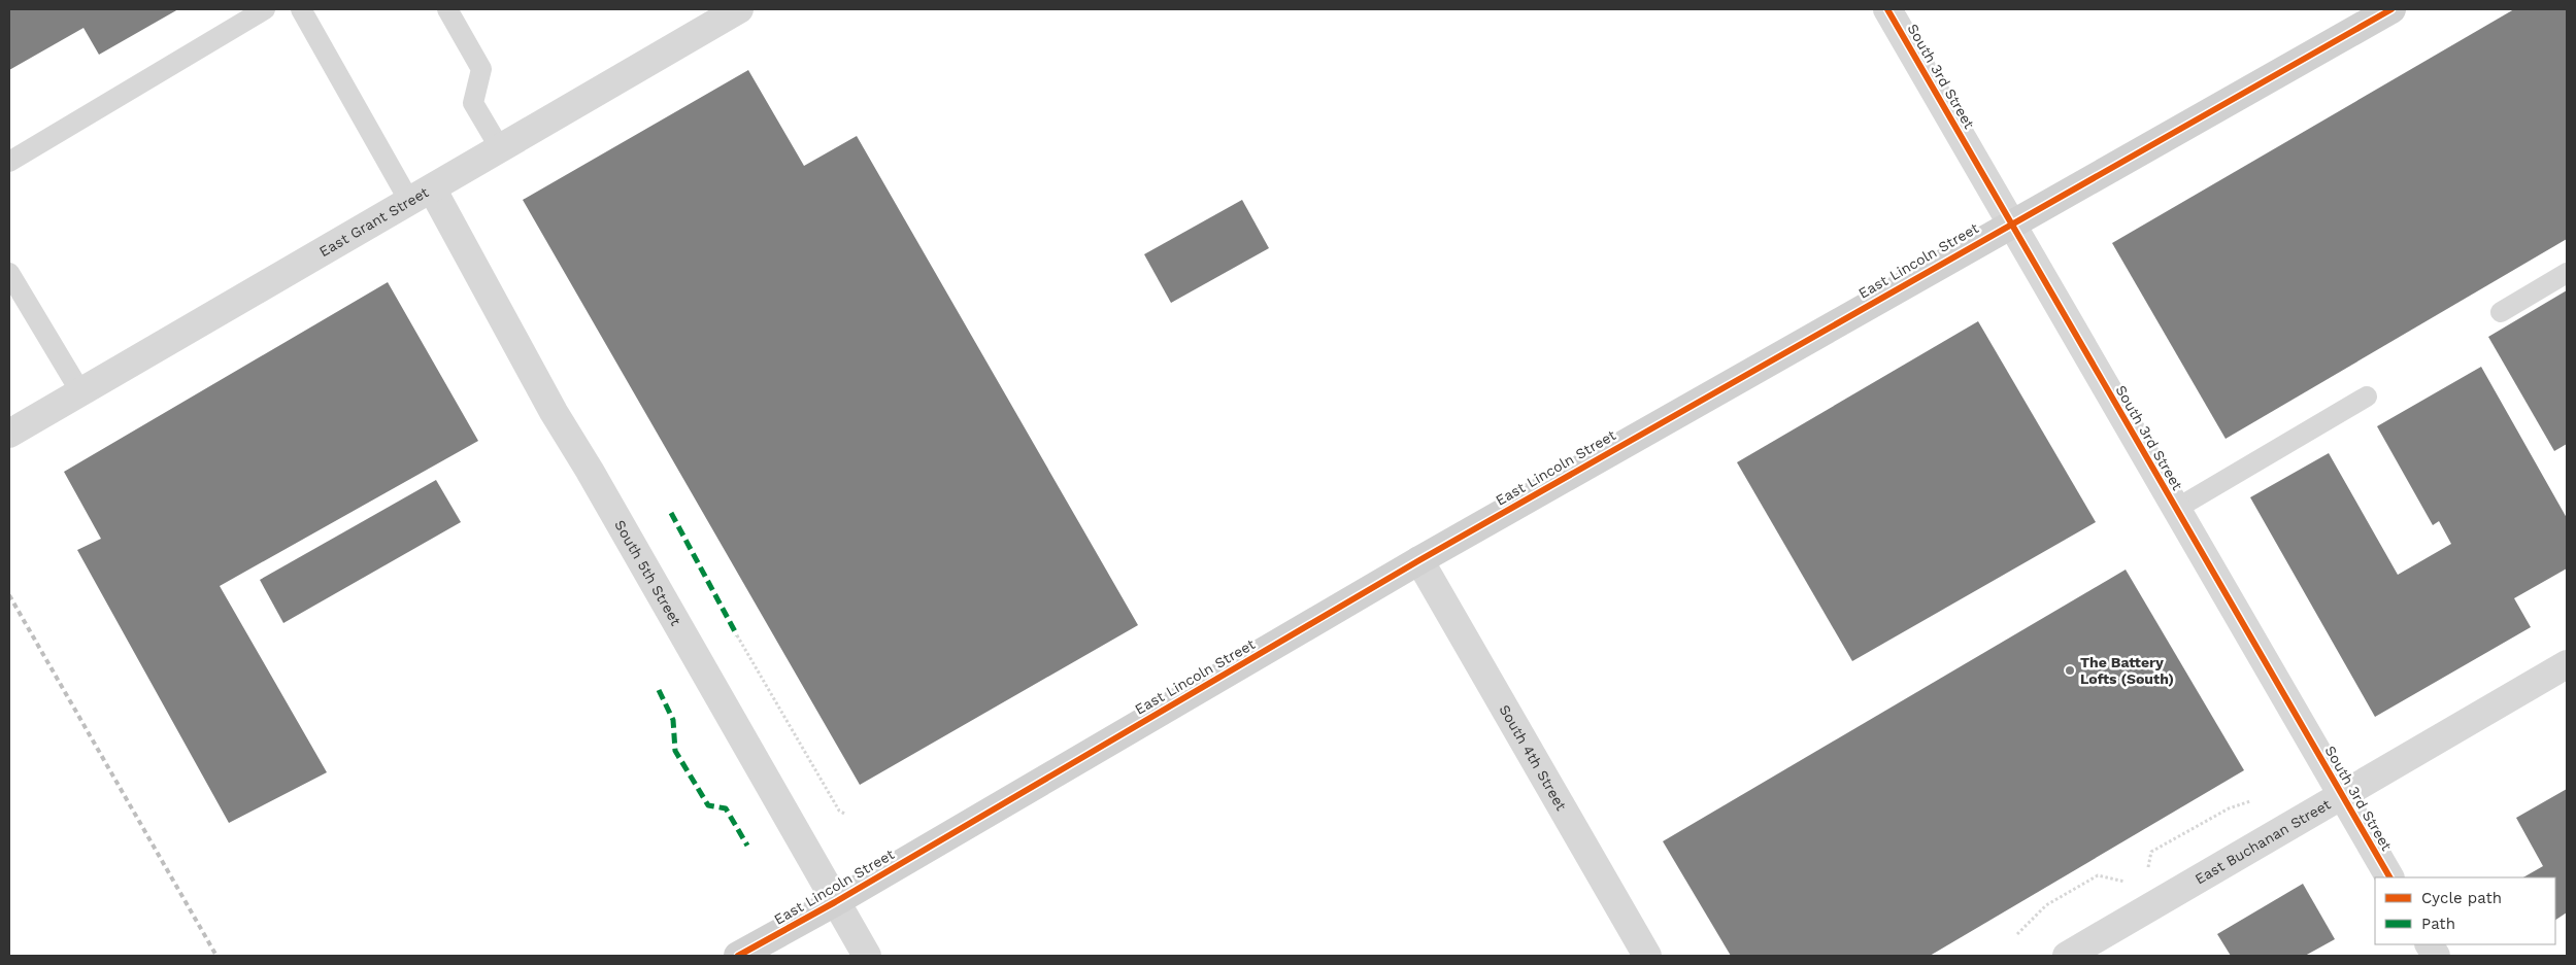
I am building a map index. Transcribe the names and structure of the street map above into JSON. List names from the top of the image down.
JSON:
{
  "streets": {
    "main road": ["East Lincoln Street"],
    "street": [
      "South 3rd Street",
      "East Grant Street",
      "South 5th Street",
      "South 4th Street",
      "East Buchanan Street"
    ]
  },
  "crossings": [
    ["South 3rd Street", "East Lincoln Street"],
    ["South 3rd Street", "East Buchanan Street"],
    ["East Grant Street", "South 5th Street"],
    ["East Lincoln Street", "South 5th Street"],
    ["East Lincoln Street", "South 4th Street"]
  ],
  "places": ["The Battery Lofts (South)"],
  "legend": ["Cycle path", "Path"]
}
